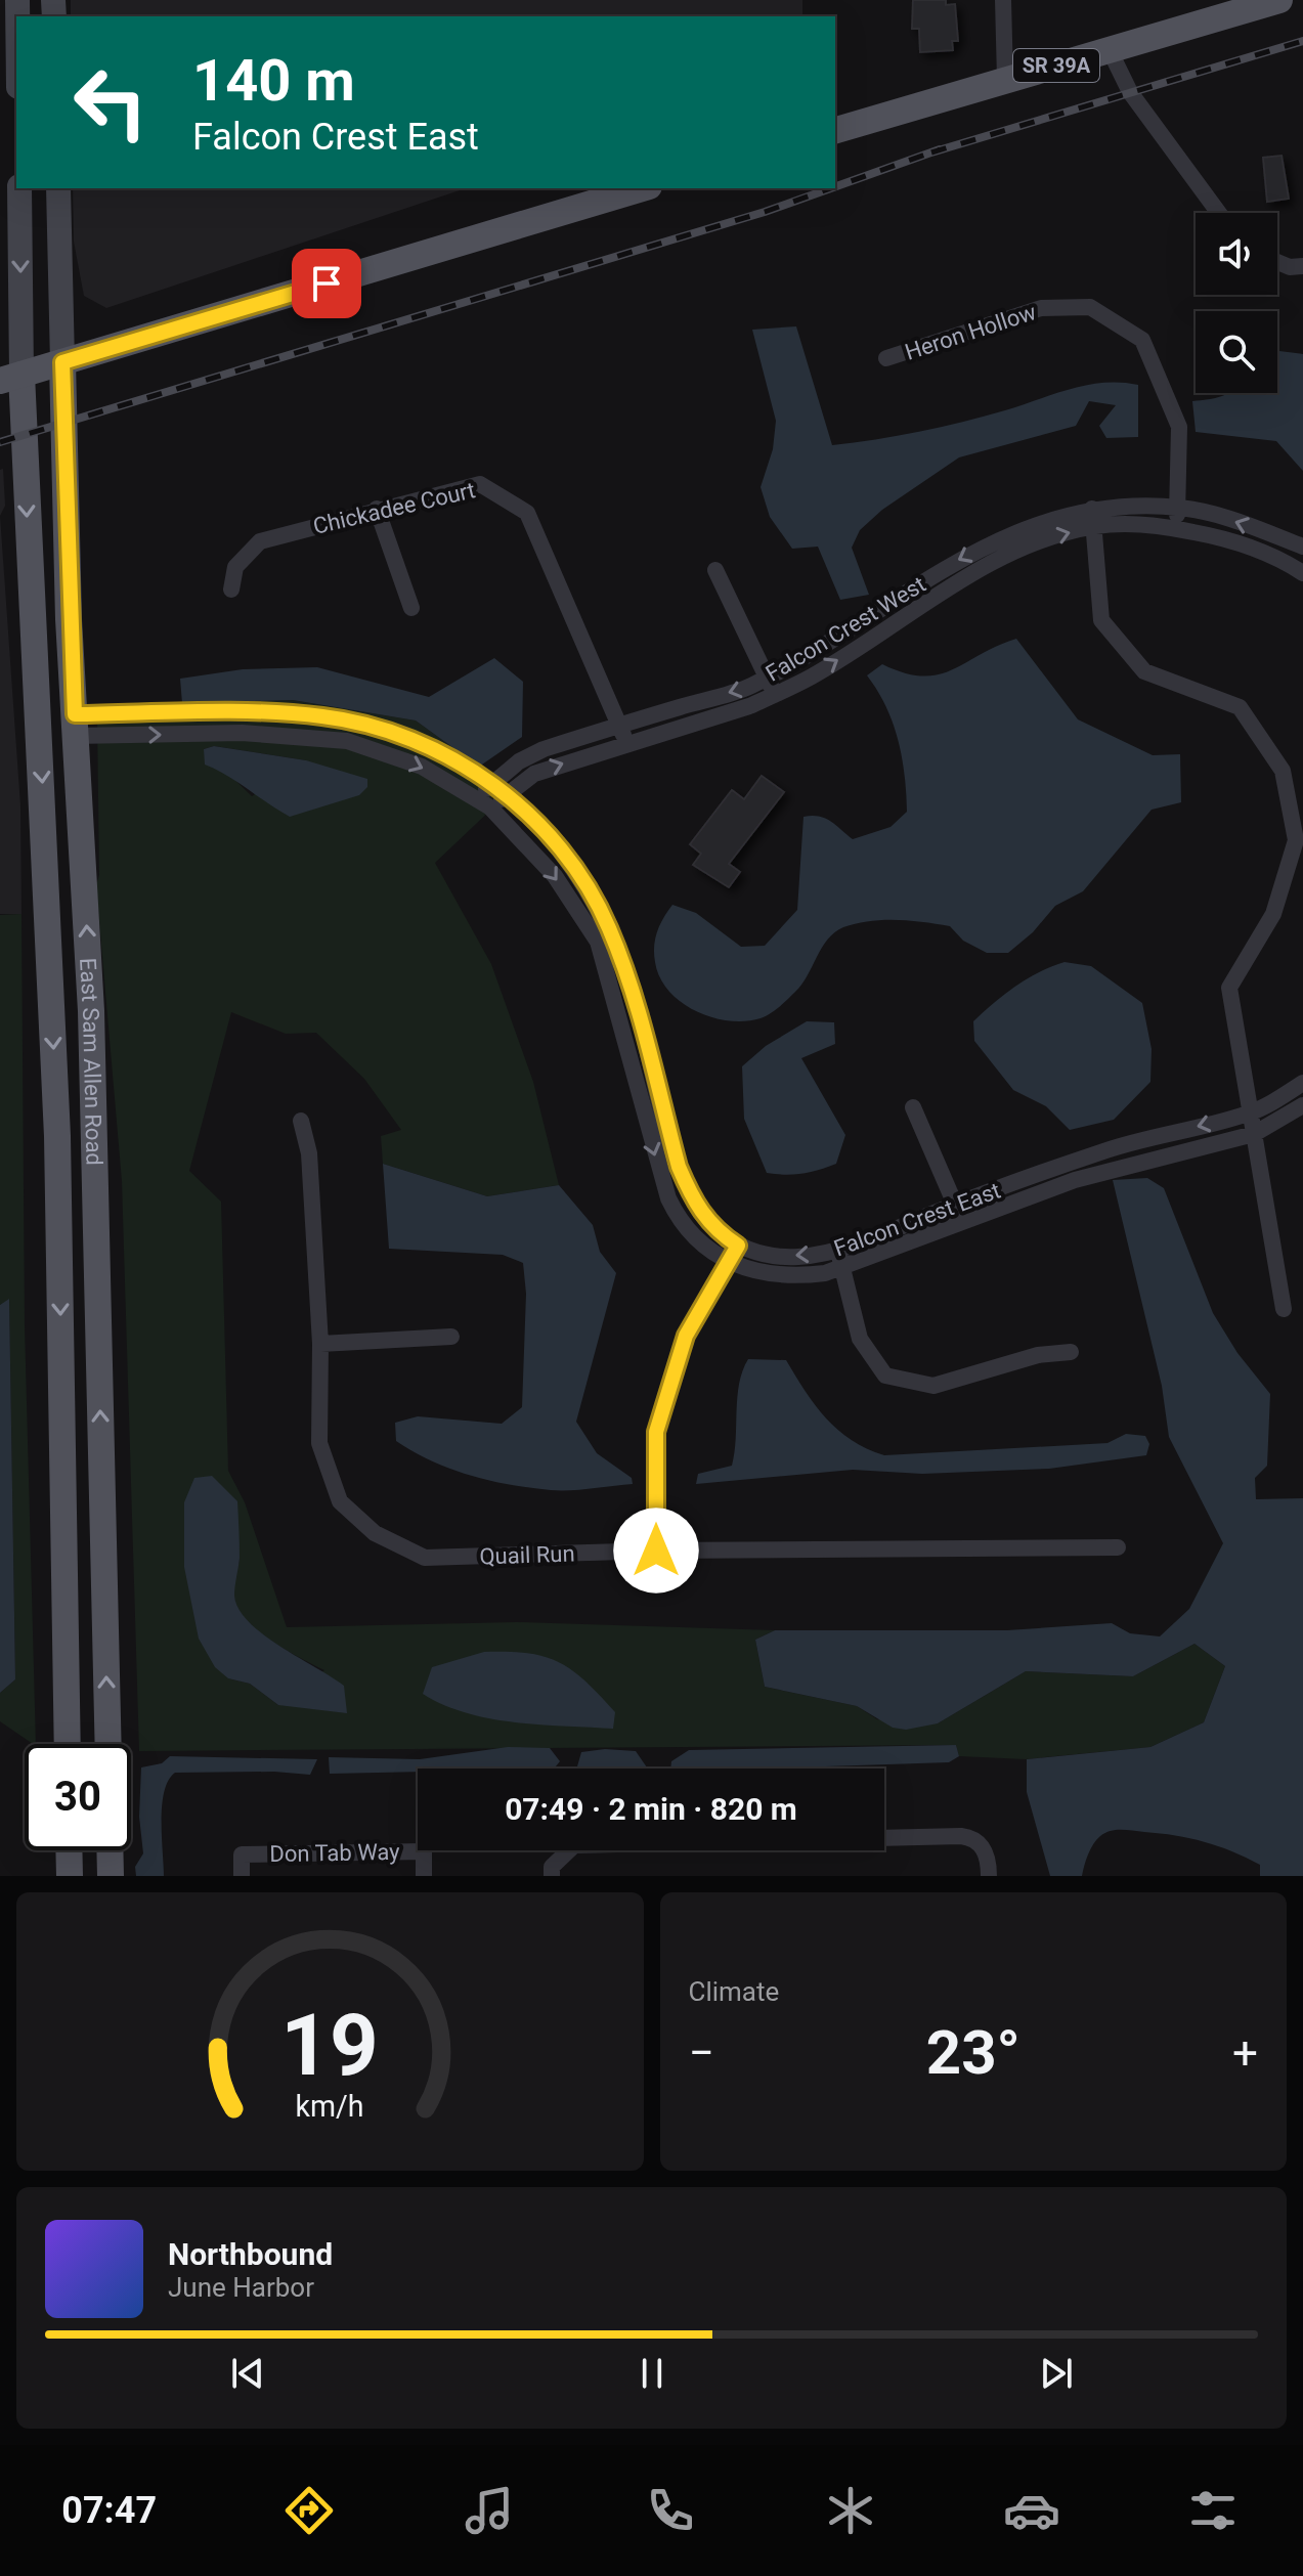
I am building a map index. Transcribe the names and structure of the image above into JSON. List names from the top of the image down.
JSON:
{
  "streets": {
    "main road": ["SR 39A", "East Sam Allen Road"],
    "street": [
      "Heron Hollow",
      "Chickadee Court",
      "Falcon Crest West",
      "Falcon Crest East",
      "Quail Run",
      "Don Tab Way"
    ]
  },
  "crossings": [
    ["Heron Hollow", "Falcon Crest West"],
    ["Chickadee Court", "Falcon Crest West"],
    ["Falcon Crest West", "Falcon Crest East"],
    ["East Sam Allen Road", "Falcon Crest East"]
  ],
  "page": {
    "turn": ["140 m", "Falcon Crest East"],
    "limit": "30",
    "trip": "07:49 · 2 min · 820 m",
    "tile": "Climate",
    "heat": ["−", "23°", "+"],
    "song": ["Northbound", "June Harbor"],
    "tabs": "07:47",
    "gauge": ["19", "km/h"]
  }
}
